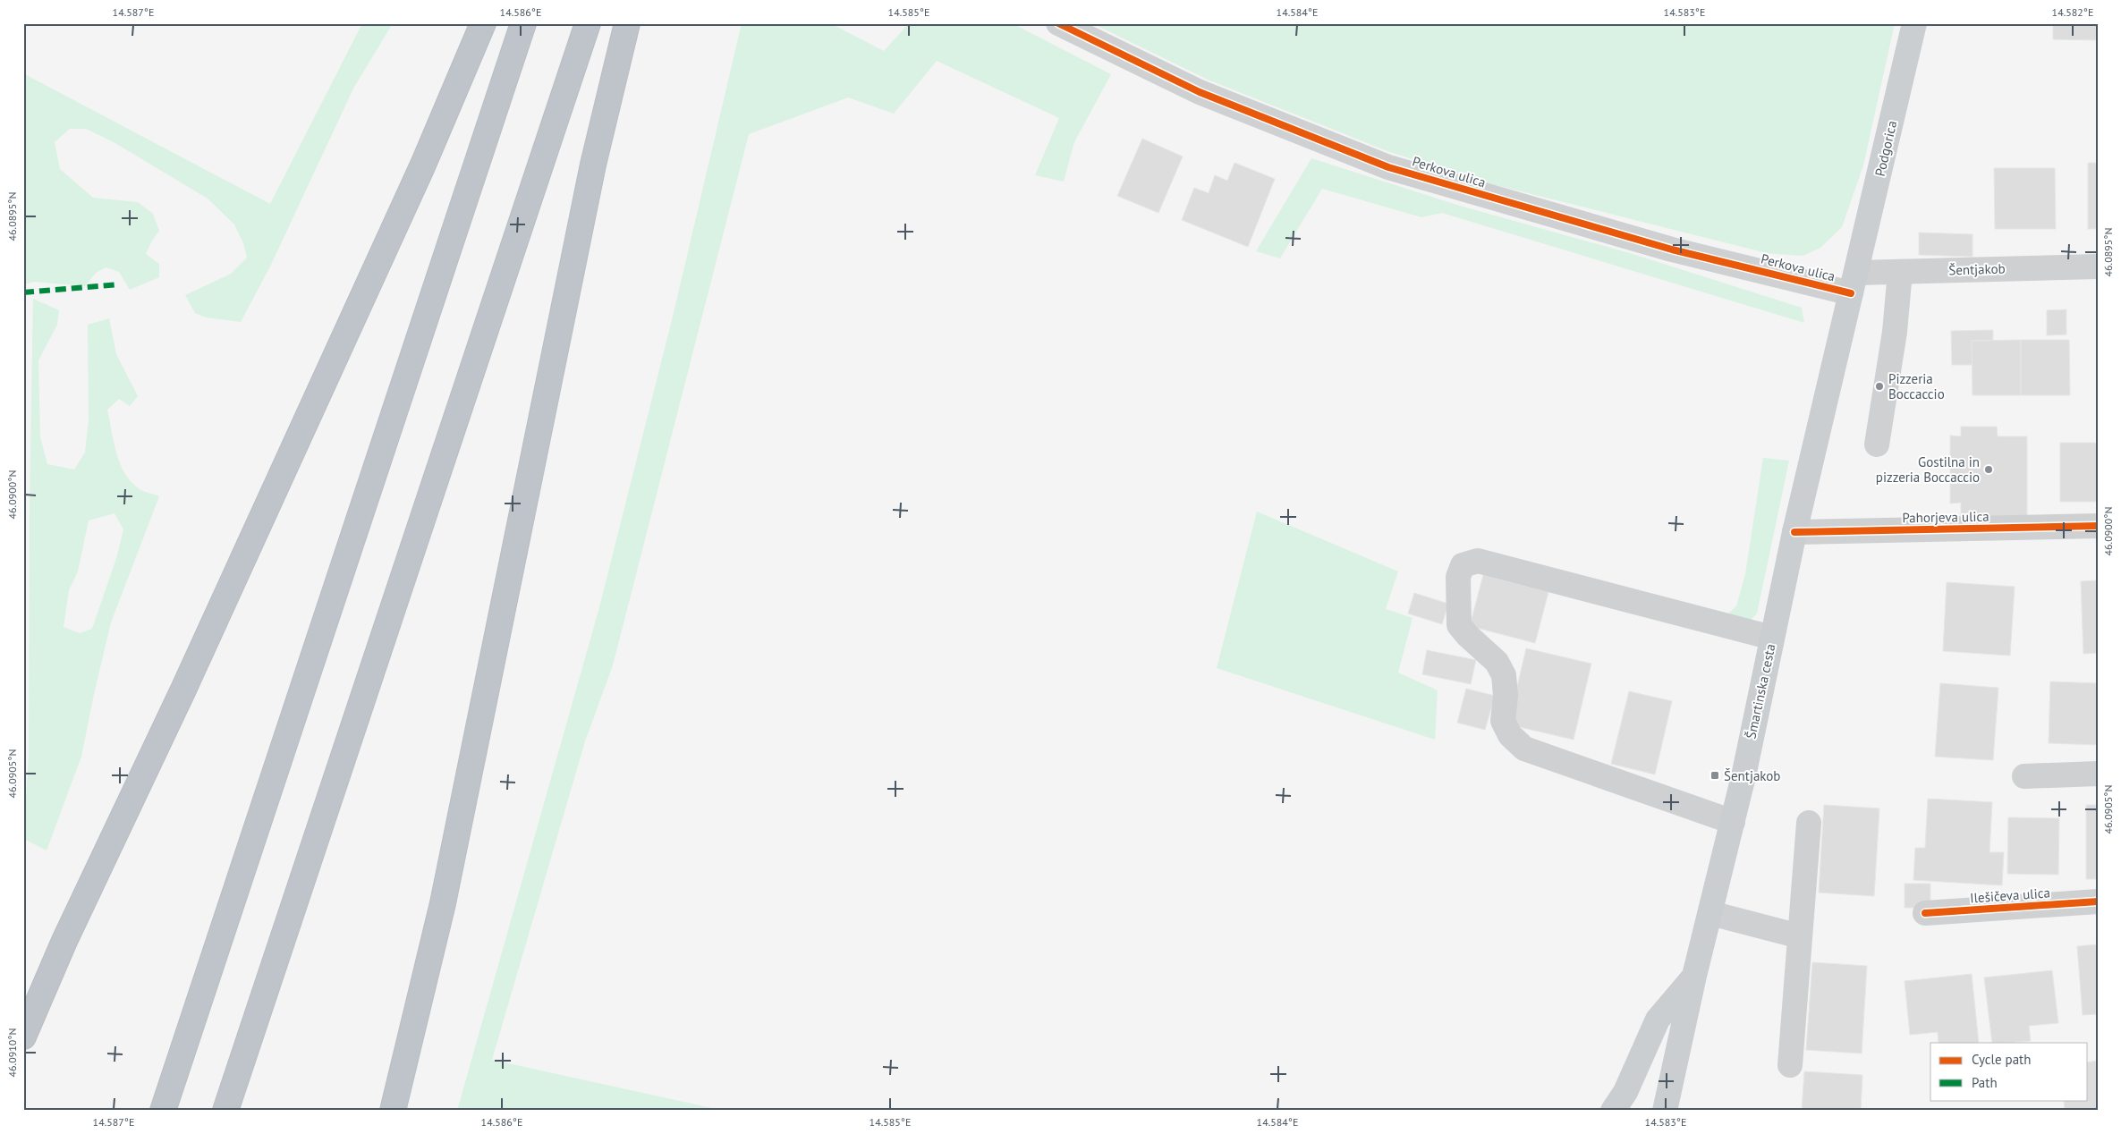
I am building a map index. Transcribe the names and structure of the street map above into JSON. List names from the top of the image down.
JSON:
{
  "streets": {
    "main road": ["Podgorica", "Šmartinska cesta"],
    "street": [
      "Perkova ulica",
      "Šentjakob",
      "Pahorjeva ulica",
      "Ilešičeva ulica"
    ]
  },
  "crossings": [
    ["Podgorica", "Perkova ulica"],
    ["Podgorica", "Šentjakob"],
    ["Podgorica", "Šmartinska cesta"],
    ["Perkova ulica", "Šentjakob"],
    ["Perkova ulica", "Šmartinska cesta"],
    ["Šentjakob", "Šmartinska cesta"],
    ["Pahorjeva ulica", "Šmartinska cesta"]
  ],
  "places": {
    "other": ["Pizzeria Boccaccio", "Gostilna in pizzeria Boccaccio"],
    "transit": ["Šentjakob"]
  },
  "legend": ["Cycle path", "Path"],
  "coordinates": [
    "14.587°E",
    "14.586°E",
    "14.585°E",
    "14.584°E",
    "14.583°E",
    "14.582°E",
    "46.0895°N",
    "46.0900°N",
    "46.0905°N",
    "46.0910°N"
  ]
}
